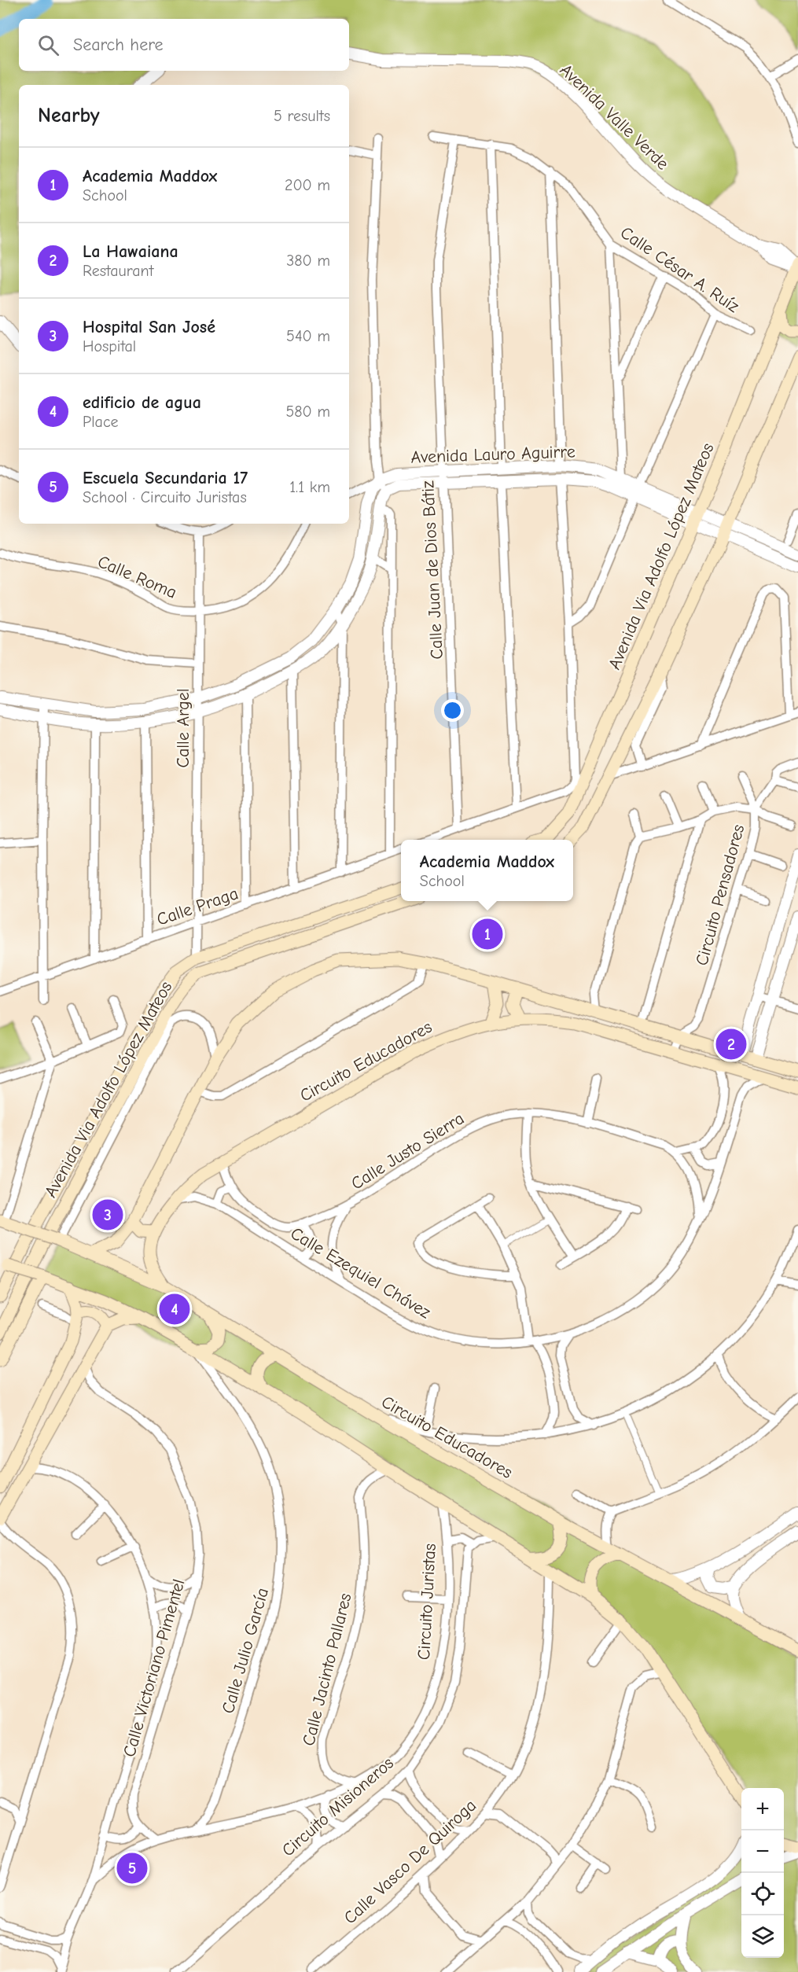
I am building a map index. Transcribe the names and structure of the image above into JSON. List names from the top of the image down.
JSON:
{
  "streets": {
    "main road": ["Avenida Via Adolfo López Mateos", "Circuito Educadores"],
    "street": [
      "Avenida Valle Verde",
      "Calle César A. Ruíz",
      "Avenida Lauro Aguirre",
      "Calle Juan de Dios Bátiz",
      "Calle Roma",
      "Calle Argel",
      "Circuito Pensadores",
      "Calle Praga",
      "Calle Justo Sierra",
      "Calle Ezequiel Chávez",
      "Circuito Juristas",
      "Calle Julio García",
      "Calle Victoriano Pimentel",
      "Calle Jacinto Pallares",
      "Circuito Misioneros",
      "Calle Vasco De Quiroga"
    ]
  },
  "crossings": [
    ["Avenida Valle Verde", "Avenida Via Adolfo López Mateos"],
    ["Calle César A. Ruíz", "Calle Juan de Dios Bátiz"],
    ["Avenida Lauro Aguirre", "Avenida Via Adolfo López Mateos"],
    ["Avenida Lauro Aguirre", "Calle Juan de Dios Bátiz"],
    ["Avenida Via Adolfo López Mateos", "Calle Argel"],
    ["Calle Roma", "Calle Argel"],
    ["Calle Argel", "Calle Praga"],
    ["Circuito Educadores", "Calle Justo Sierra"],
    ["Circuito Educadores", "Calle Ezequiel Chávez"],
    ["Calle Justo Sierra", "Calle Ezequiel Chávez"],
    ["Circuito Juristas", "Calle Julio García"],
    ["Circuito Juristas", "Calle Jacinto Pallares"]
  ],
  "page": {
    "search": "Search here",
    "heading": ["Nearby", "5 results"],
    "list": [
      {
        "mark": "1",
        "name": "Academia Maddox",
        "note": "School",
        "value": "200 m"
      },
      {
        "mark": "2",
        "name": "La Hawaiana",
        "note": "Restaurant",
        "value": "380 m"
      },
      {
        "mark": "3",
        "name": "Hospital San José",
        "note": "Hospital",
        "value": "540 m"
      },
      {
        "mark": "4",
        "name": "edificio de agua",
        "note": "Place",
        "value": "580 m"
      },
      {
        "mark": "5",
        "name": "Escuela Secundaria 17",
        "note": "School · Circuito Juristas",
        "value": "1.1 km"
      }
    ],
    "popup": ["Academia Maddox", "School"],
    "pins": [
      "1",
      "2",
      "3",
      "4",
      "5"
    ],
    "map_buttons": ["+", "−"]
  }
}
